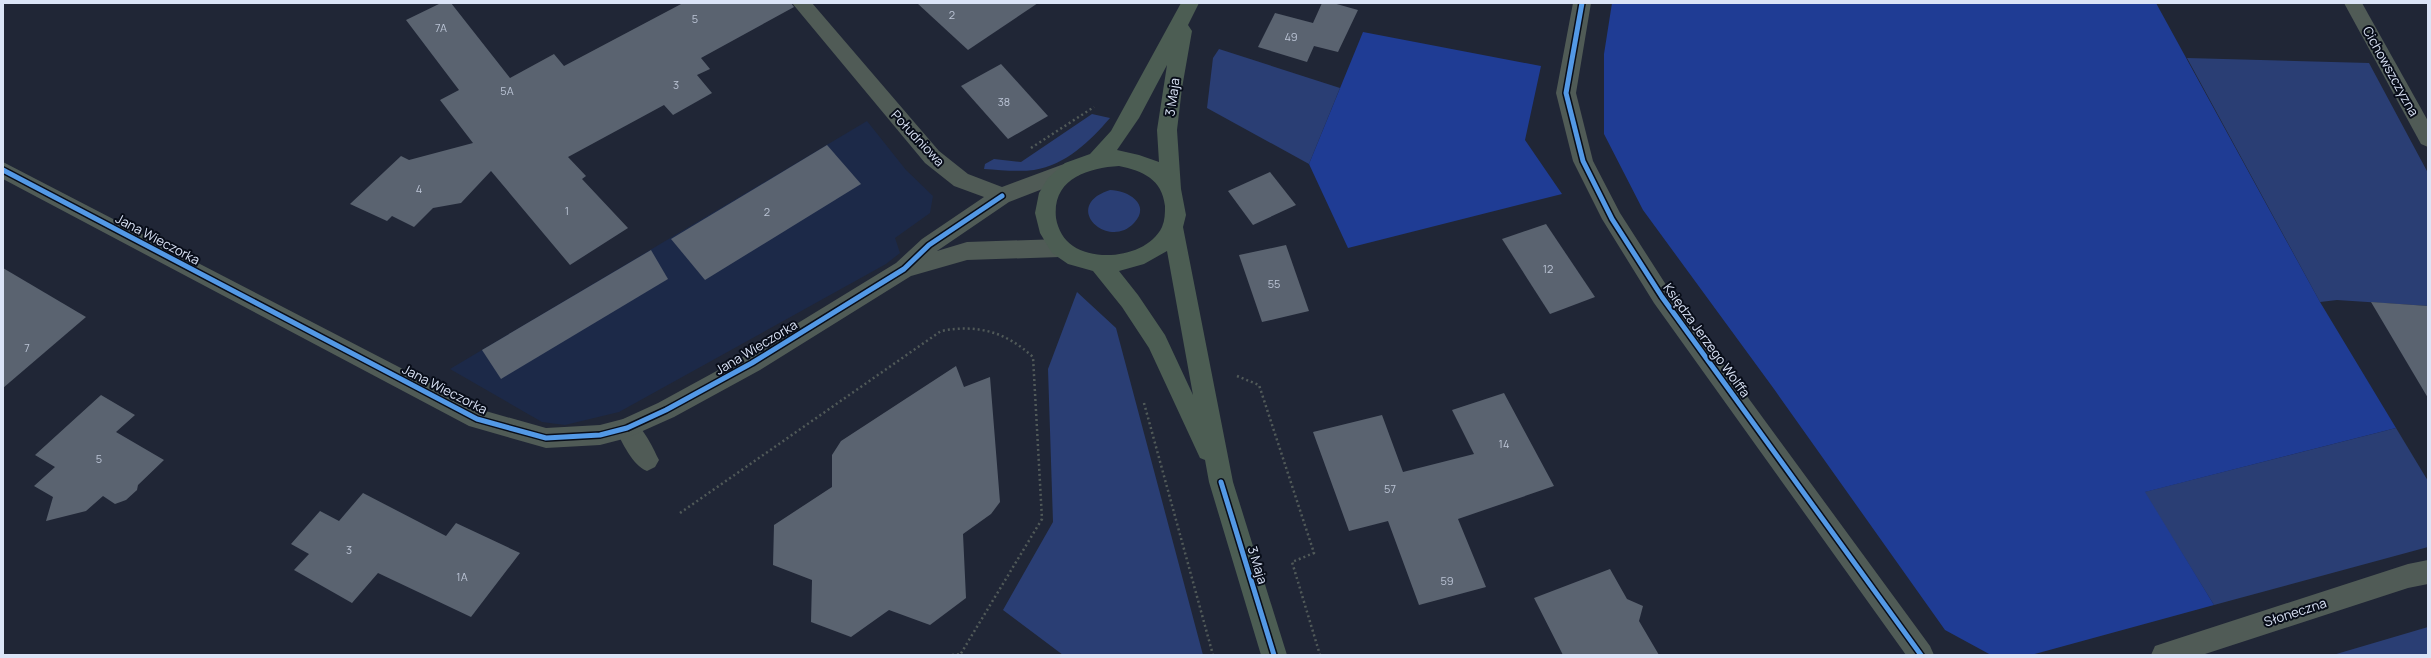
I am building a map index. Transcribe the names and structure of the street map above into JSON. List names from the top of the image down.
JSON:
{
  "streets": {
    "street": [
      "Cichowszczyzna",
      "3 Maja",
      "Południowa",
      "Jana Wieczorka",
      "Księdza Jerzego Wolffa",
      "Słoneczna"
    ]
  },
  "crossings": [
    ["3 Maja", "Jana Wieczorka"],
    ["Południowa", "Jana Wieczorka"]
  ],
  "house_numbers": [
    "2",
    "5",
    "7A",
    "49",
    "3",
    "5A",
    "38",
    "4",
    "1",
    "2",
    "12",
    "55",
    "7",
    "14",
    "5",
    "57",
    "3",
    "1A",
    "59"
  ]
}
